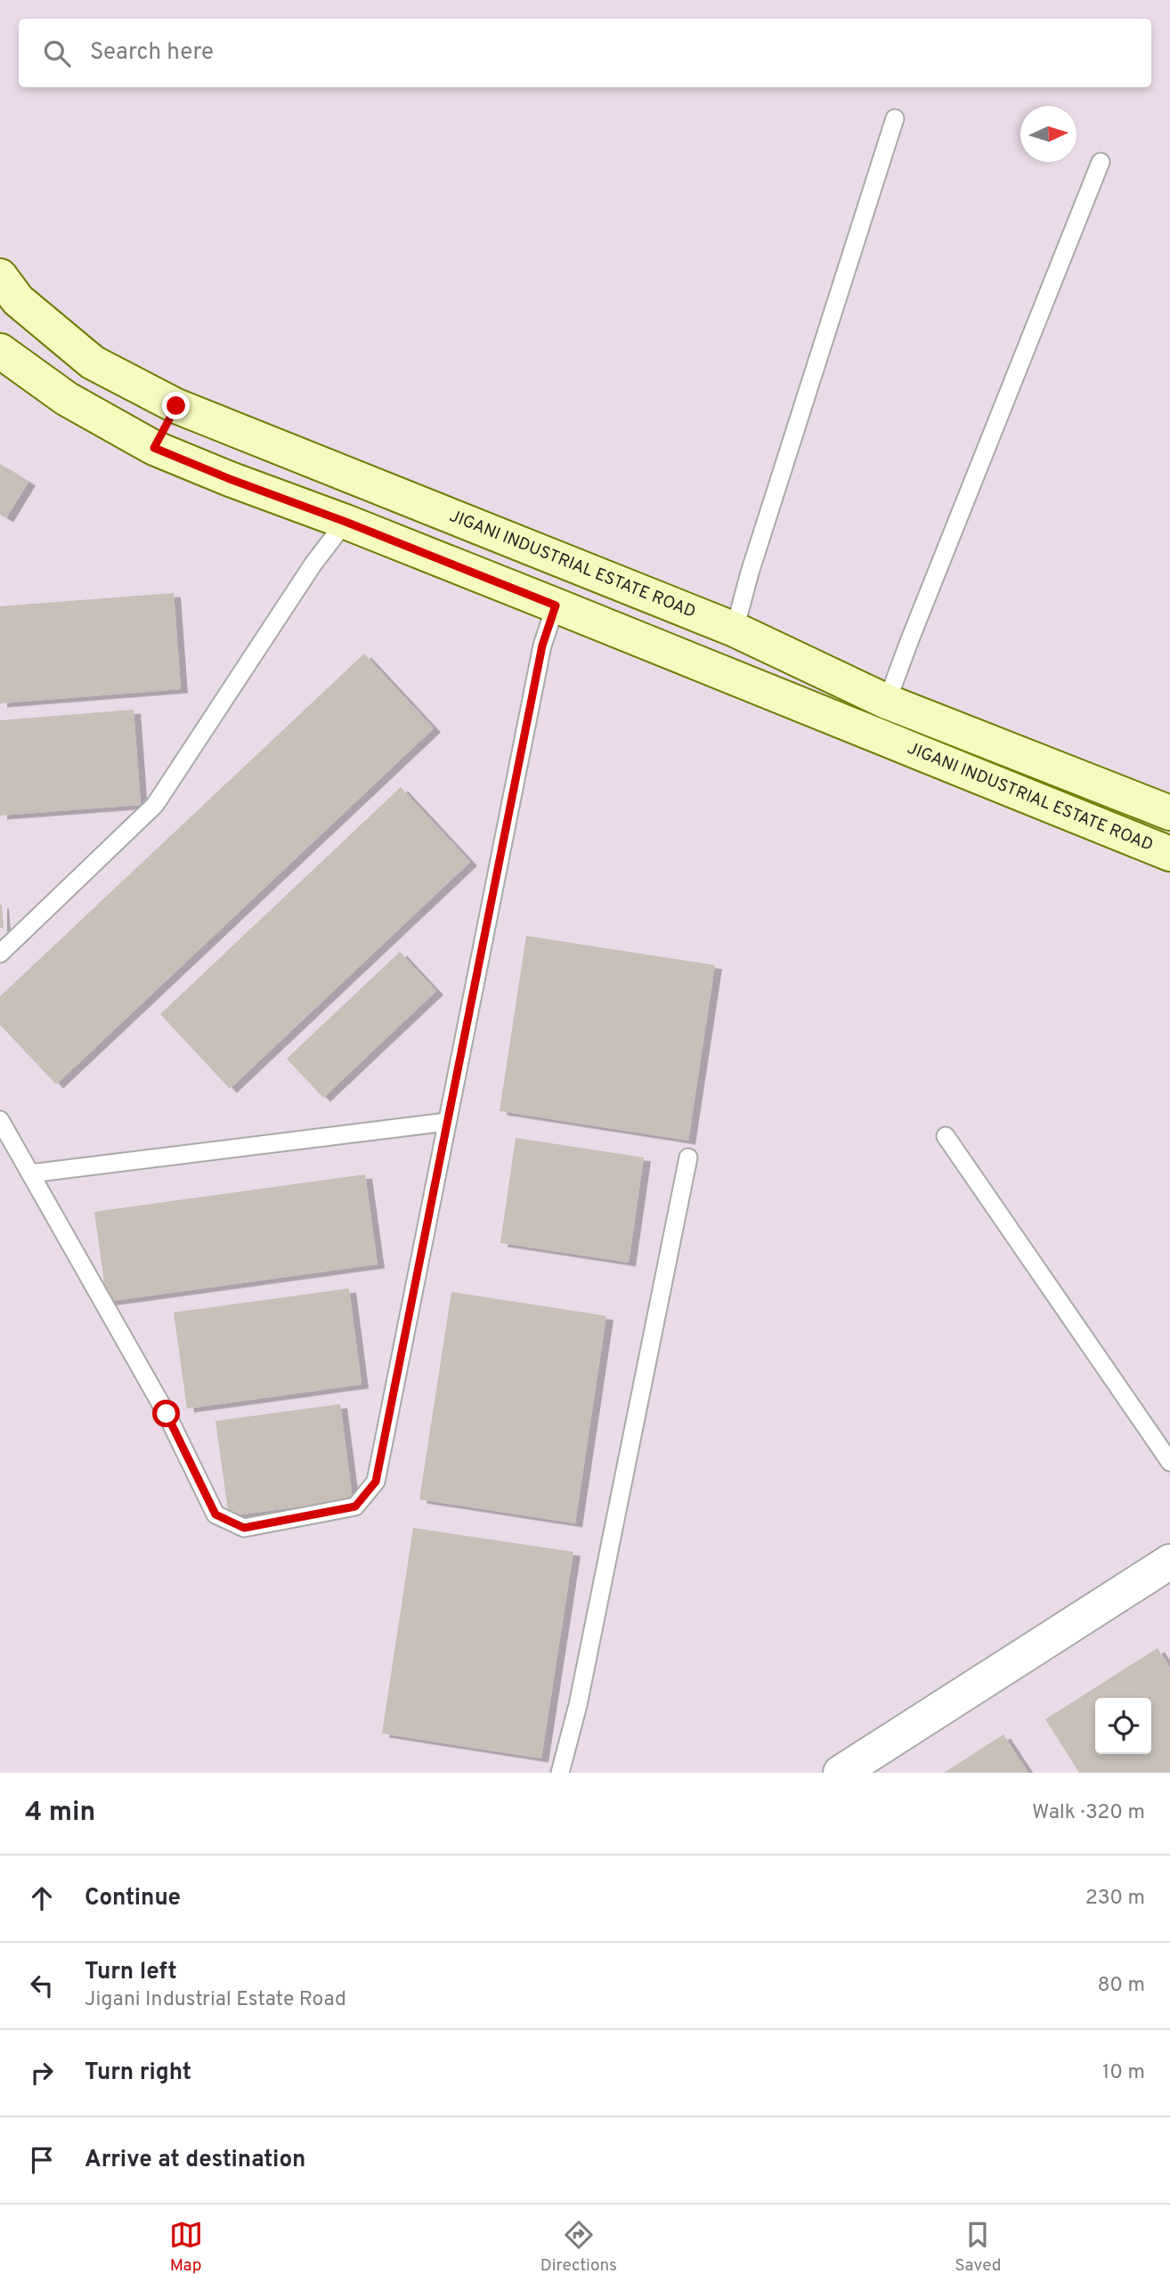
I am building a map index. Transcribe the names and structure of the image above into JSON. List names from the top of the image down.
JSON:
{
  "streets": {
    "main road": ["JIGANI INDUSTRIAL ESTATE ROAD"]
  },
  "north": "right",
  "page": {
    "search": "Search here",
    "heading": ["4 min", "Walk · 320 m"],
    "list": [
      ["Continue", "230 m"],
      ["Turn left", "Jigani Industrial Estate Road", "80 m"],
      ["Turn right", "10 m"],
      "Arrive at destination"
    ],
    "nav": ["Map", "Directions", "Saved"]
  }
}
